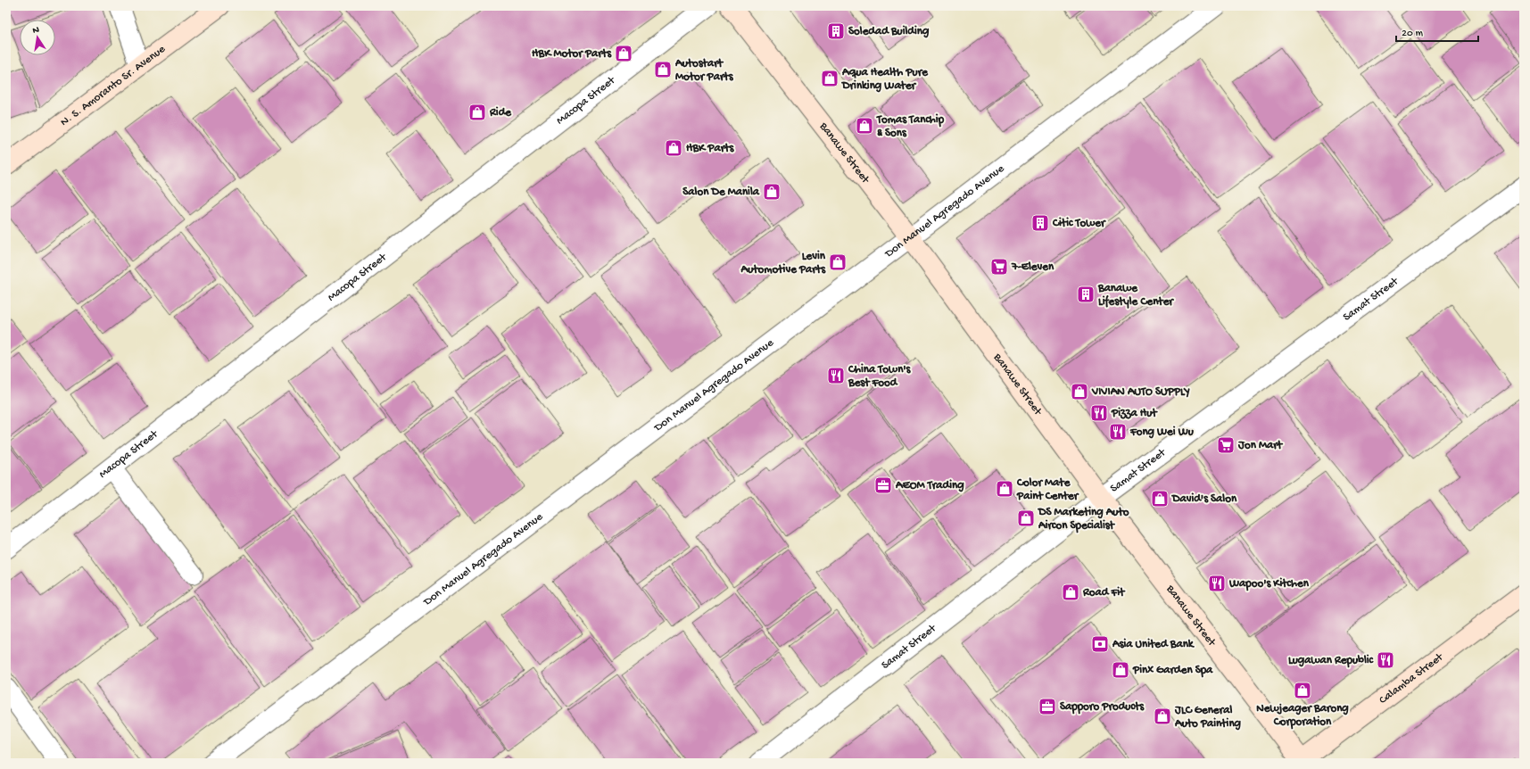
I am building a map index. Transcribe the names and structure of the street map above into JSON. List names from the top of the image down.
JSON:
{
  "streets": {
    "main road": ["N. S. Amoranto Sr. Avenue", "Banawe Street", "Calamba Street"],
    "street": ["Macopa Street", "Don Manuel Agregado Avenue", "Samat Street"]
  },
  "crossings": [
    ["Banawe Street", "Don Manuel Agregado Avenue"],
    ["Banawe Street", "Samat Street"],
    ["Banawe Street", "Calamba Street"]
  ],
  "places": {
    "building": ["Soledad Building", "Citic Tower", "Banawe Lifestyle Center"],
    "shop": [
      "HBK Motor Parts",
      "Autostart Motor Parts",
      "Aqua Health Pure Drinking Water",
      "Ride",
      "Tomas Tanchip & Sons",
      "HBK Parts",
      "Salon De Manila",
      "Levin Automotive Parts",
      "VIVIAN AUTO SUPPLY",
      "Color Mate Paint Center",
      "David's Salon",
      "DS Marketing Auto Aircon Specialist",
      "Road Fit",
      "Pinx Garden Spa",
      "Newjeager Barong Corporation",
      "JLC General Auto Painting"
    ],
    "supermarket": ["7-Eleven", "Jon Mart"],
    "restaurant": [
      "China Town's Best Food",
      "Pizza Hut",
      "Fong Wei Wu",
      "Wapoo's Kitchen",
      "Lugawan Republic"
    ],
    "office": ["AEOM Trading", "Sapporo Products"],
    "bank": ["Asia United Bank"]
  },
  "scale_bar": "20 m",
  "north": "top"
}
